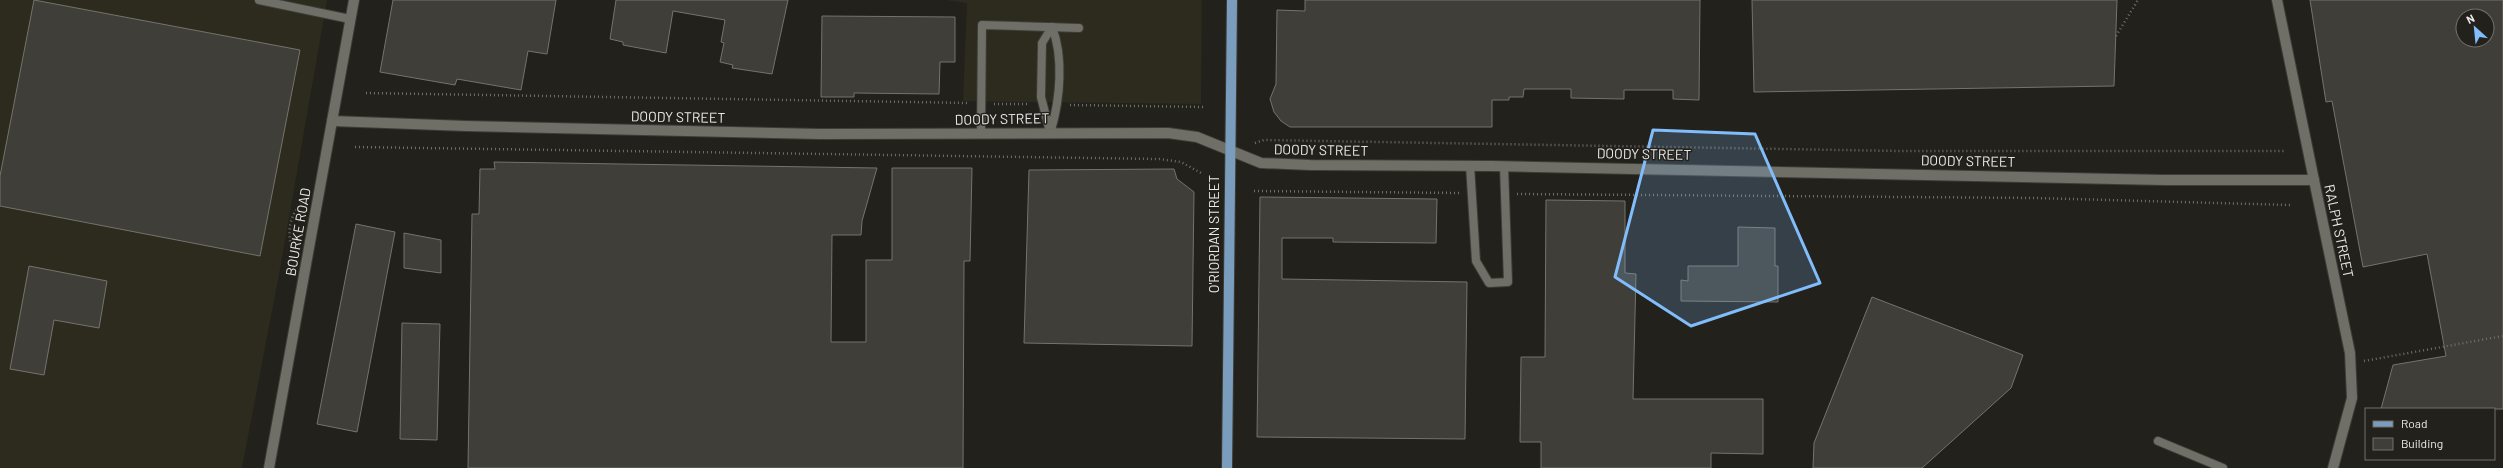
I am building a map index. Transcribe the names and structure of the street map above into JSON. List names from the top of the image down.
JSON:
{
  "streets": {
    "main road": ["O'RIORDAN STREET"],
    "street": ["DOODY STREET", "RALPH STREET", "BOURKE ROAD"]
  },
  "crossings": [
    ["DOODY STREET", "RALPH STREET"],
    ["DOODY STREET", "BOURKE ROAD"],
    ["DOODY STREET", "O'RIORDAN STREET"]
  ],
  "legend": ["Road", "Building"],
  "north": "top left"
}
